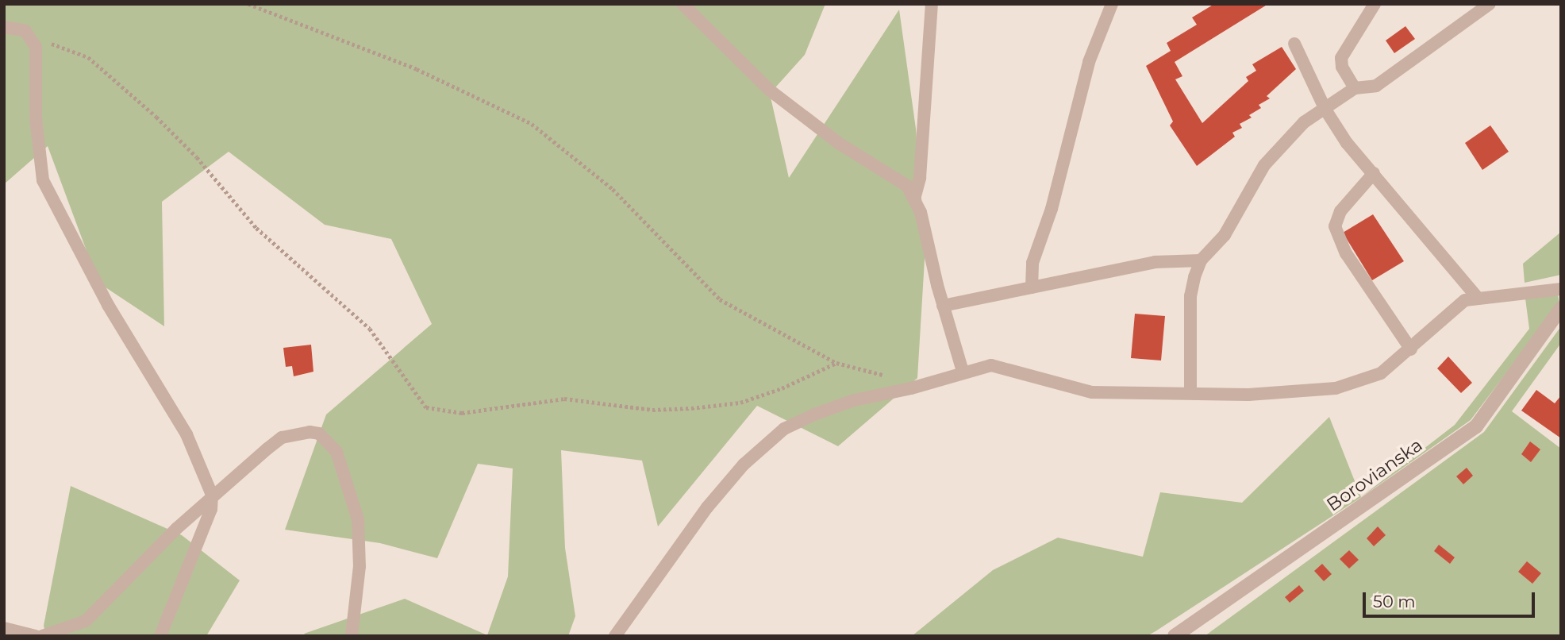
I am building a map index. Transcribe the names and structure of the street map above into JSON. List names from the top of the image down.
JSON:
{
  "streets": {
    "street": ["Borovianska"]
  },
  "scale_bar": "50 m"
}
